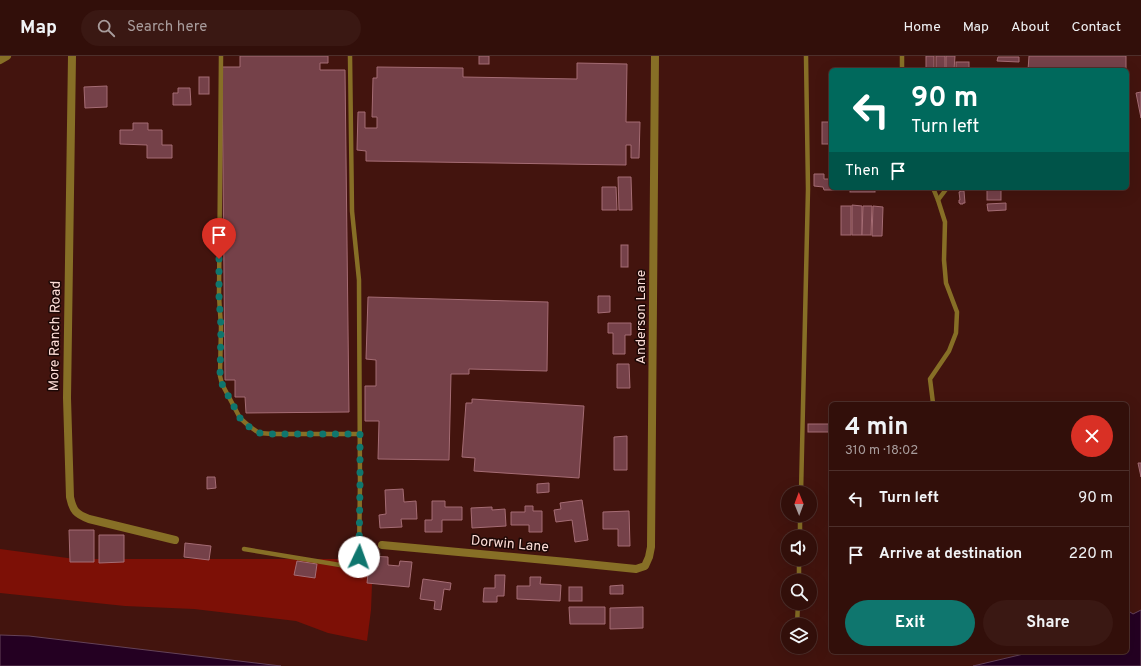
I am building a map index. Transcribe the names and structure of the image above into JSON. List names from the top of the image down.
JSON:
{
  "streets": {
    "street": ["Anderson Lane", "More Ranch Road", "Dorwin Lane"]
  },
  "crossings": [
    ["Anderson Lane", "Dorwin Lane"]
  ],
  "north": "top",
  "page": {
    "header": "Map",
    "search": "Search here",
    "nav": [
      "Home",
      "Map",
      "About",
      "Contact"
    ],
    "turn": ["90 m", "Turn left"],
    "then": "Then",
    "heading": ["4 min", "310 m · 18:02"],
    "list": [
      {
        "name": "Turn left",
        "value": "90 m"
      },
      {
        "name": "Arrive at destination",
        "value": "220 m"
      }
    ],
    "buttons": ["Exit", "Share"]
  }
}
